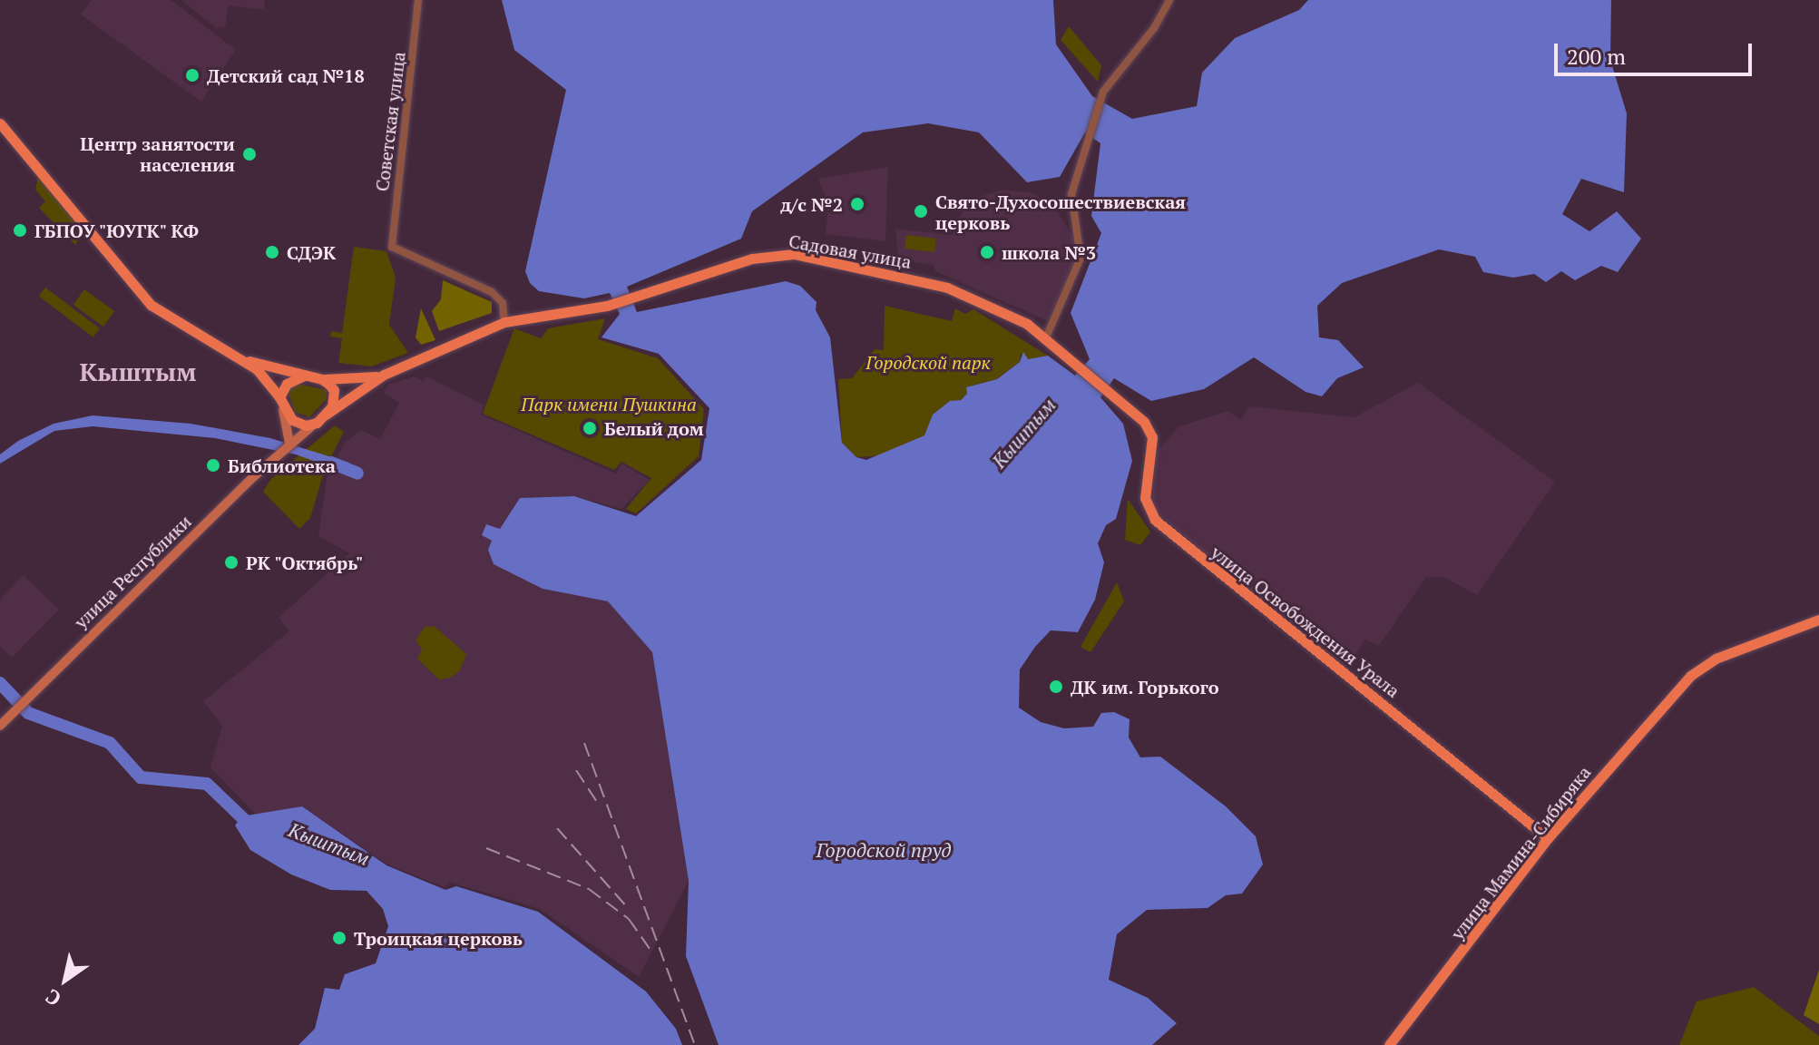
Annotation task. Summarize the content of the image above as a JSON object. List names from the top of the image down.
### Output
{
  "streets": {
    "main road": [
      "Садовая улица",
      "улица Республики",
      "улица Освобождения Урала",
      "улица Мамина-Сибиряка"
    ],
    "street": ["Советская улица"]
  },
  "crossings": [
    ["Советская улица", "Садовая улица"],
    ["Садовая улица", "улица Освобождения Урала"],
    ["улица Освобождения Урала", "улица Мамина-Сибиряка"]
  ],
  "districts": ["Кыштым"],
  "water": ["Кыштым", "Городской пруд"],
  "parks": ["Городской парк", "Парк имени Пушкина"],
  "places": [
    "Детский сад №18",
    "Центр занятости населения",
    "д/с №2",
    "Свято-Духосошествиевская церковь",
    "ГБПОУ \"ЮУГК\" КФ",
    "СДЭК",
    "школа №3",
    "Белый дом",
    "Библиотека",
    "РК \"Октябрь\"",
    "ДК им. Горького",
    "Троицкая церковь"
  ],
  "scale_bar": "200 m",
  "north": "bottom left"
}
